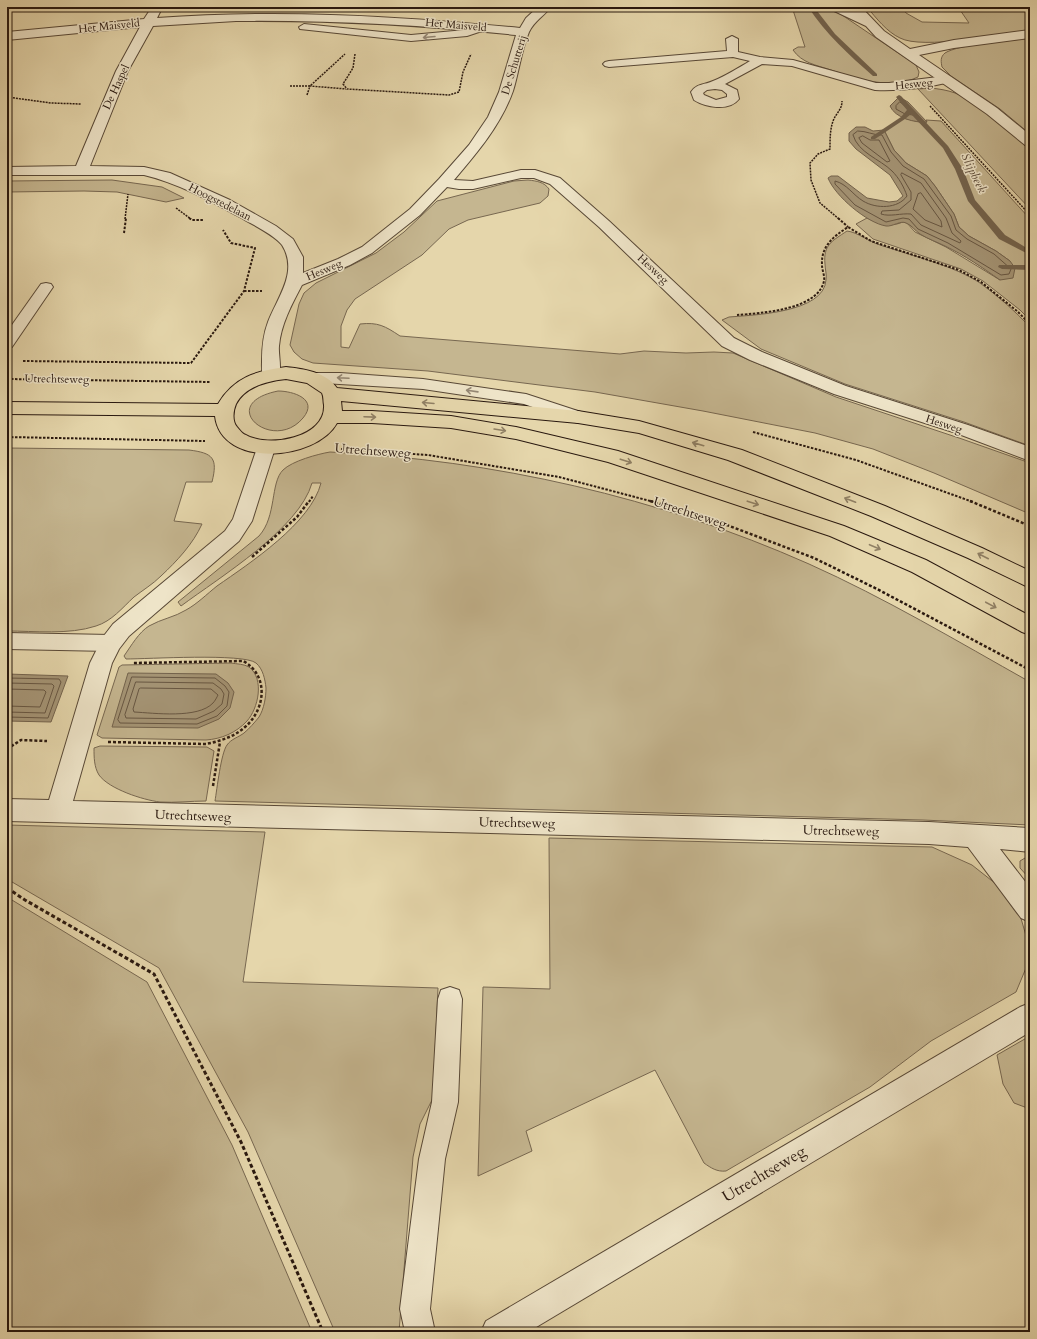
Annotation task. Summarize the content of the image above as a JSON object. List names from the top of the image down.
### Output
{
  "streets": {
    "main road": ["Utrechtseweg"],
    "street": [
      "Het Maisveld",
      "De Schutterij",
      "Hesweg",
      "De Haspel",
      "Hoogstedelaan"
    ]
  },
  "crossings": [
    ["Het Maisveld", "De Schutterij"],
    ["Het Maisveld", "De Haspel"],
    ["De Schutterij", "Hesweg"],
    ["Hesweg", "Hoogstedelaan"],
    ["De Haspel", "Hoogstedelaan"],
    ["Hoogstedelaan", "Utrechtseweg"]
  ],
  "water": ["Slijpbeek"]
}
